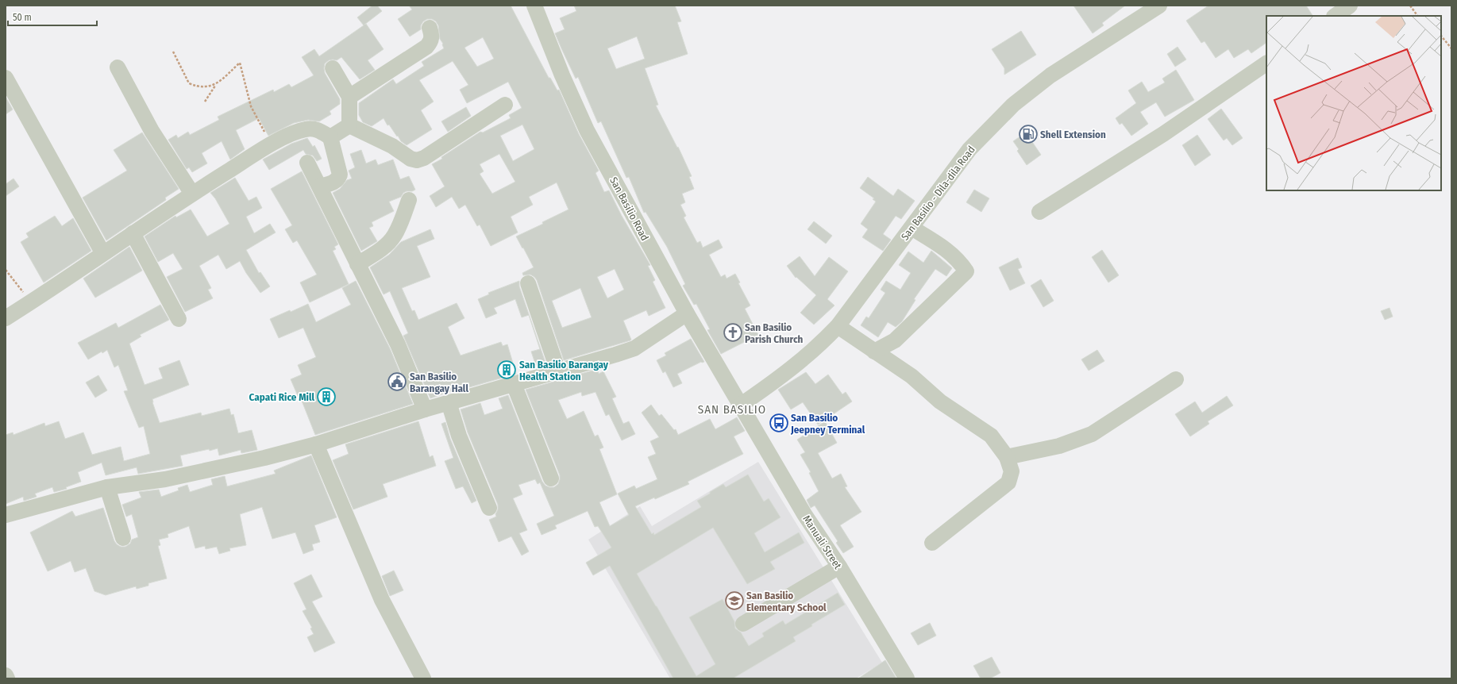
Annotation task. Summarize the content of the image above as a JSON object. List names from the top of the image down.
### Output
{
  "streets": {
    "street": ["San Basilio - Dila-dila Road", "San Basilio Road", "Manuali Street"]
  },
  "crossings": [
    ["San Basilio - Dila-dila Road", "San Basilio Road"],
    ["San Basilio - Dila-dila Road", "Manuali Street"],
    ["San Basilio Road", "Manuali Street"]
  ],
  "districts": ["SAN BASILIO"],
  "places": {
    "fuel station": ["Shell Extension"],
    "church": ["San Basilio Parish Church"],
    "building": ["San Basilio Barangay Health Station", "Capati Rice Mill"],
    "public building": ["San Basilio Barangay Hall"],
    "bus stop": ["San Basilio Jeepney Terminal"],
    "school or university": ["San Basilio Elementary School"]
  },
  "scale_bar": "50 m"
}
